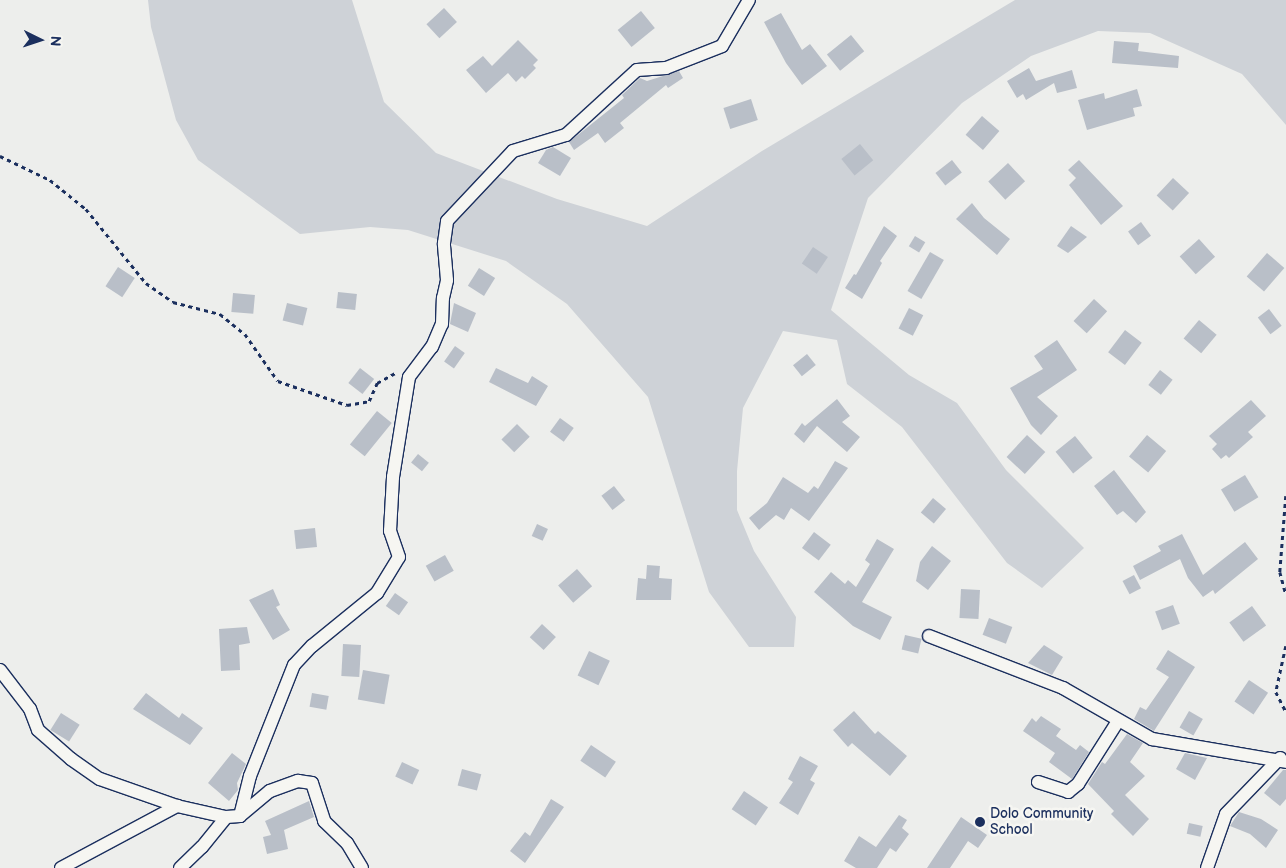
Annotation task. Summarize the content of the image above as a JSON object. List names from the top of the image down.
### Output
{
  "places": ["Dolo Community School"],
  "north": "right"
}
